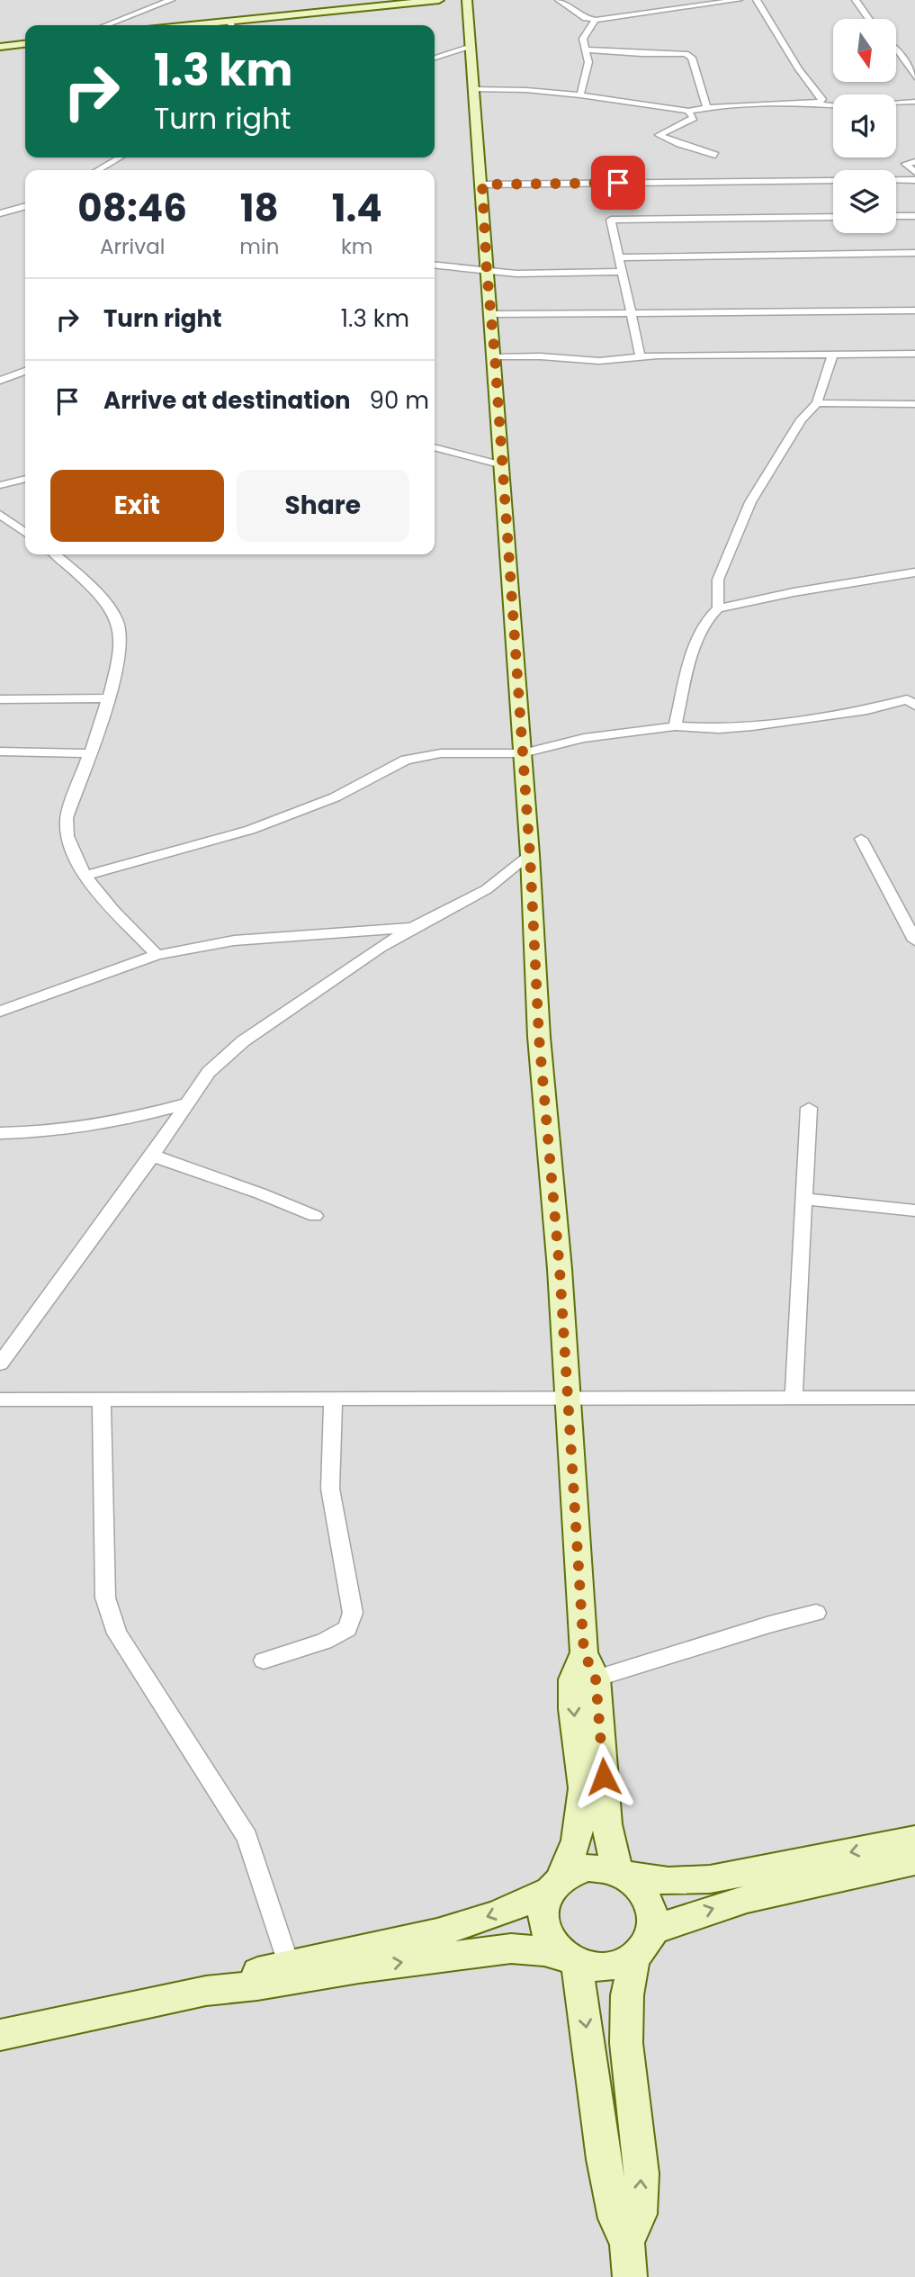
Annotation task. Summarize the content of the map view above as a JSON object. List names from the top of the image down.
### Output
{
  "north": "bottom",
  "page": {
    "turn": ["1.3 km", "Turn right"],
    "eta": [
      "08:46",
      "Arrival",
      "18",
      "min",
      "1.4",
      "km"
    ],
    "list": [
      {
        "name": "Turn right",
        "value": "1.3 km"
      },
      {
        "name": "Arrive at destination",
        "value": "90 m"
      }
    ],
    "buttons": ["Exit", "Share"]
  }
}
